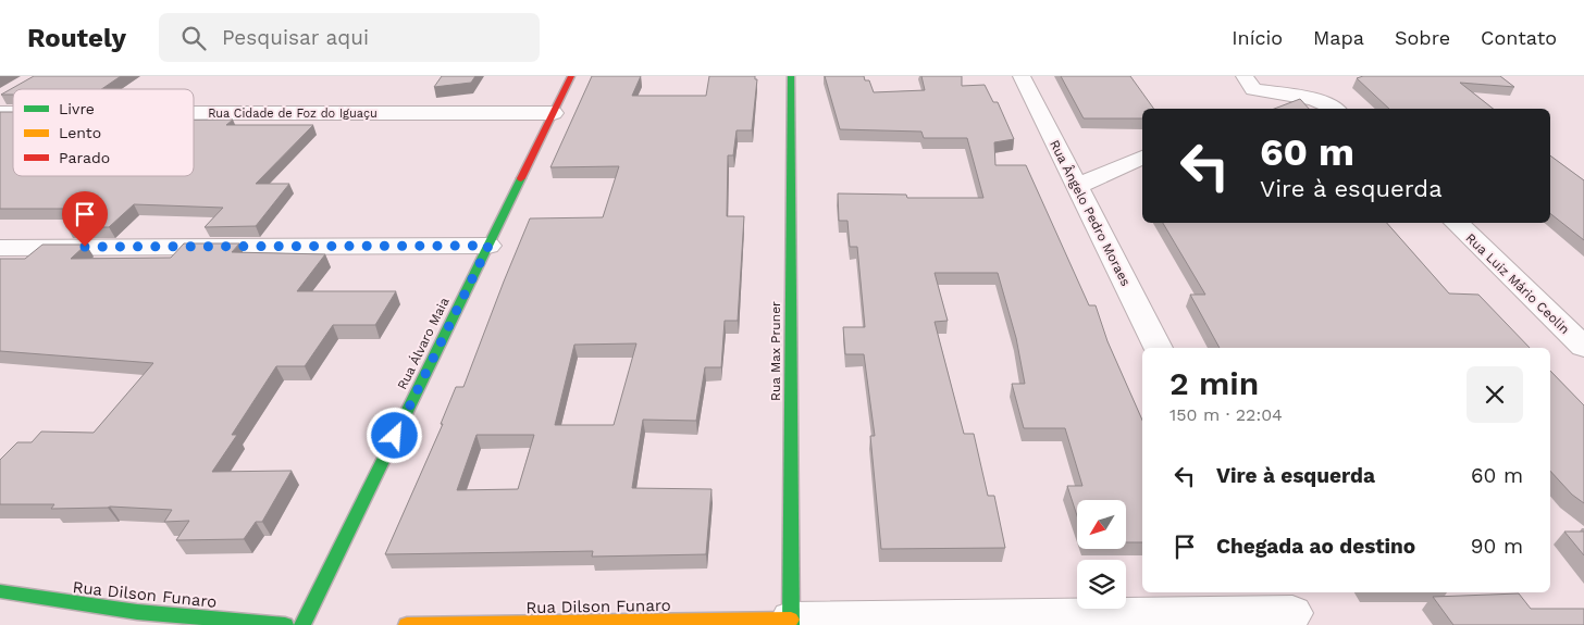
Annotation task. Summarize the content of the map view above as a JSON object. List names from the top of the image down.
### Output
{
  "streets": {
    "street": [
      "Rua Cidade de Foz do Iguaçu",
      "Rua Ângelo Pedro Moraes",
      "Rua Luiz Mário Ceolin",
      "Rua Álvaro Maia",
      "Rua Max Pruner",
      "Rua Dilson Funaro"
    ]
  },
  "crossings": [
    ["Rua Cidade de Foz do Iguaçu", "Rua Álvaro Maia"],
    ["Rua Max Pruner", "Rua Dilson Funaro"]
  ],
  "legend": ["Livre", "Lento", "Parado"],
  "north": "bottom left",
  "page": {
    "header": "Routely",
    "search": "Pesquisar aqui",
    "nav": [
      "Início",
      "Mapa",
      "Sobre",
      "Contato"
    ],
    "turn": ["60 m", "Vire à esquerda"],
    "heading": ["2 min", "150 m · 22:04"],
    "list": [
      {
        "name": "Vire à esquerda",
        "value": "60 m"
      },
      {
        "name": "Chegada ao destino",
        "value": "90 m"
      }
    ]
  }
}
